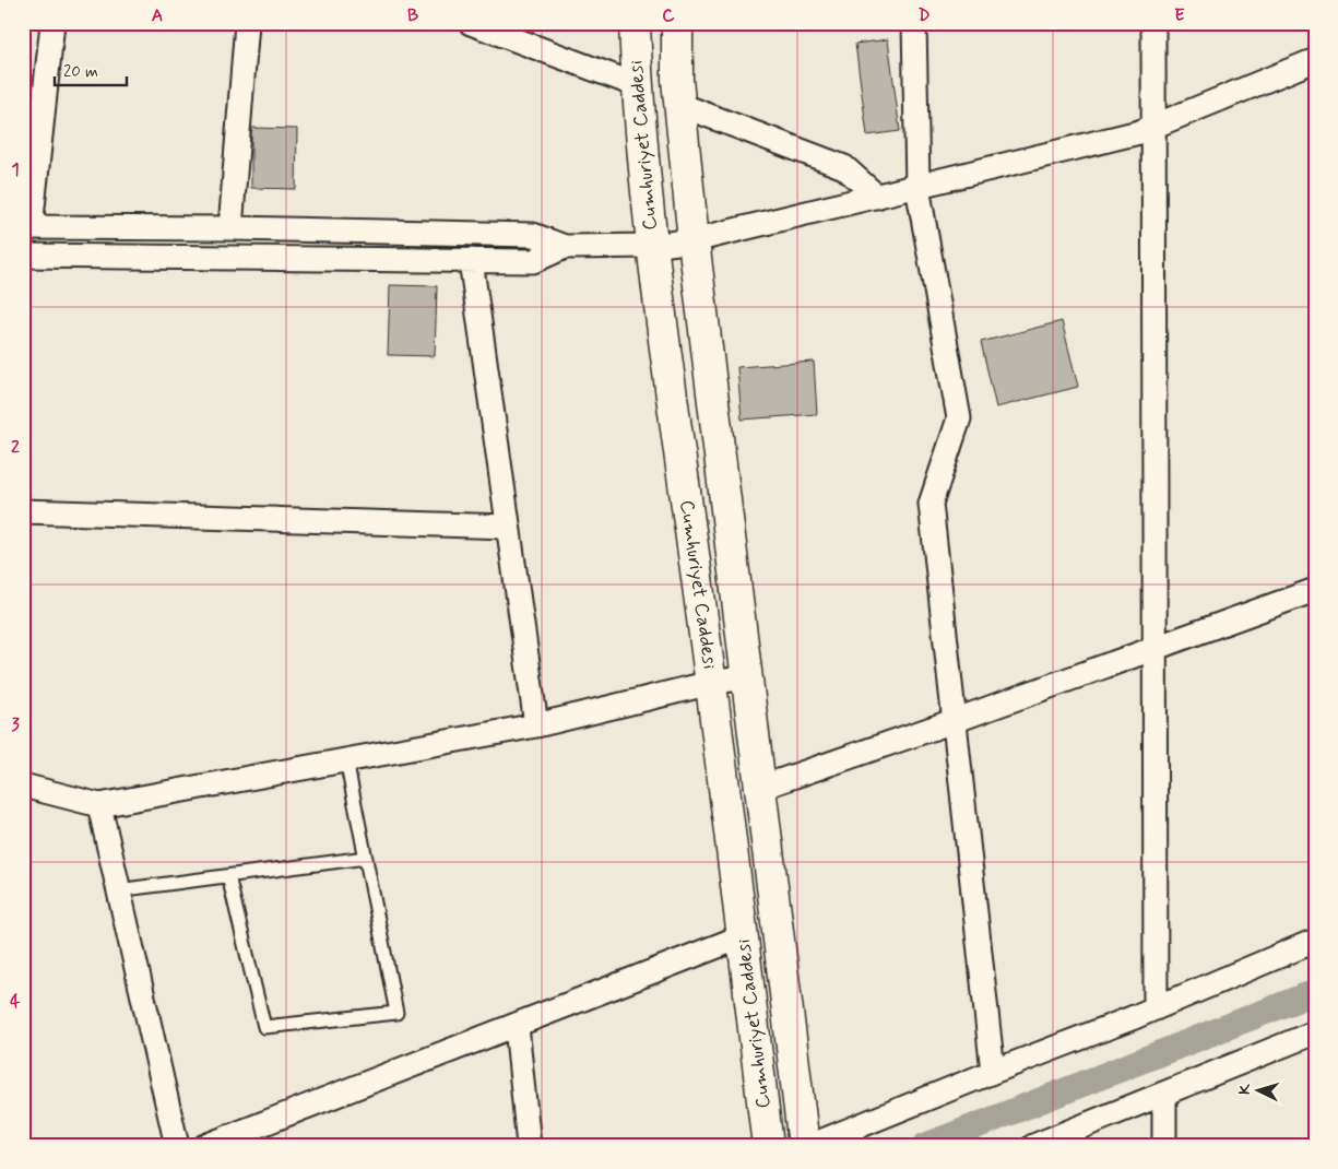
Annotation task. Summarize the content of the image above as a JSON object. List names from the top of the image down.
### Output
{
  "streets": {
    "street": ["Cumhuriyet Caddesi"]
  },
  "scale_bar": "20 m",
  "north": "left",
  "grid": {
    "columns": [
      "A",
      "B",
      "C",
      "D",
      "E"
    ],
    "rows": [
      "1",
      "2",
      "3",
      "4"
    ]
  }
}
